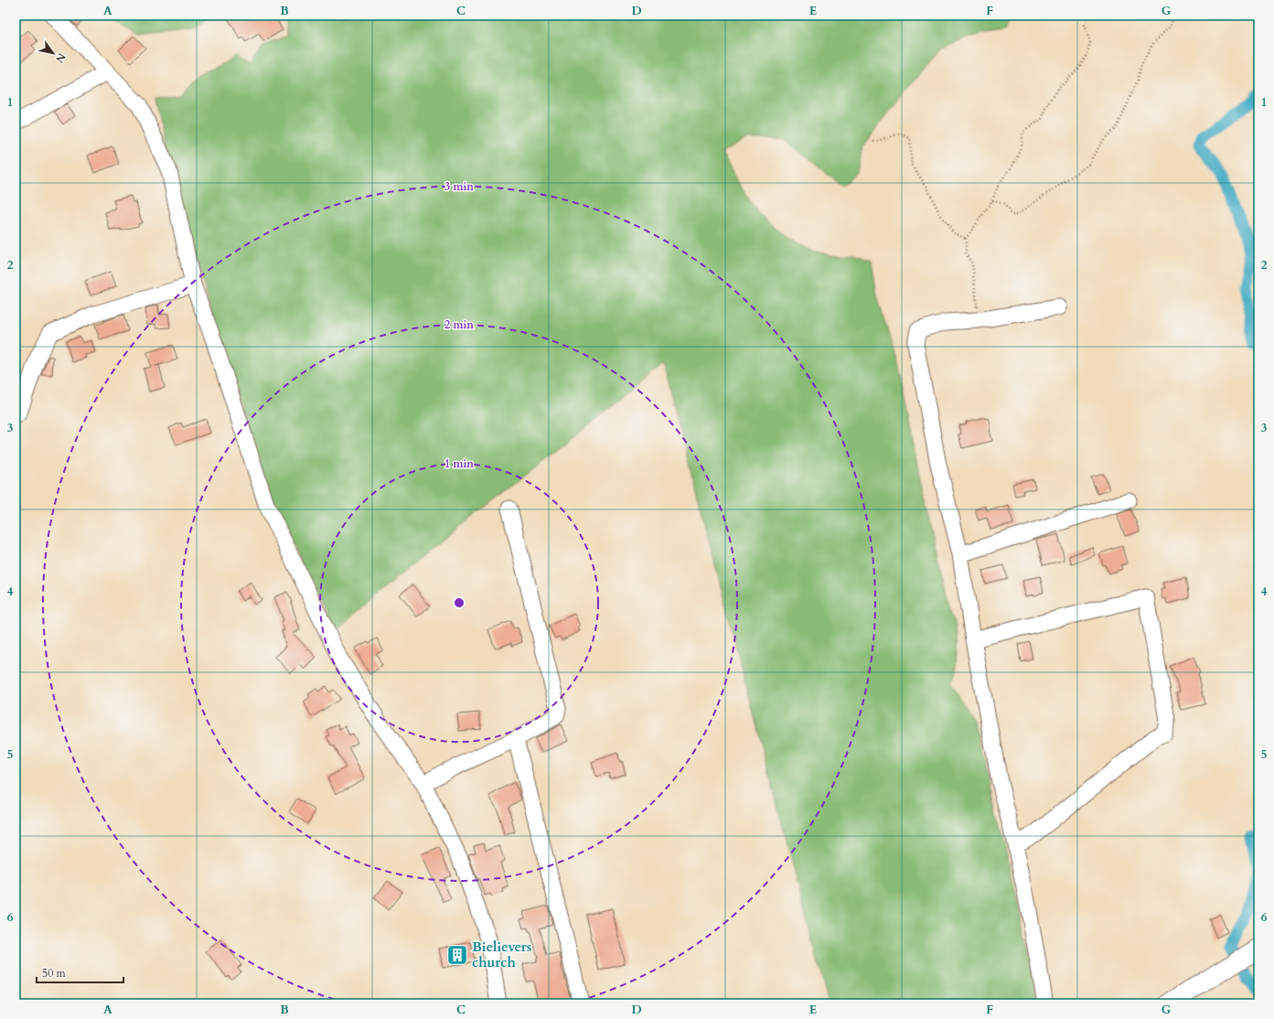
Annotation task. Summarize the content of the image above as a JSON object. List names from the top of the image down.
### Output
{
  "places": {
    "building": ["Bielievers church"]
  },
  "scale_bar": "50 m",
  "north": "bottom right",
  "grid": {
    "columns": [
      "A",
      "B",
      "C",
      "D",
      "E",
      "F",
      "G"
    ],
    "rows": [
      "1",
      "2",
      "3",
      "4",
      "5",
      "6"
    ]
  },
  "rings": ["3 min", "2 min", "1 min"]
}
